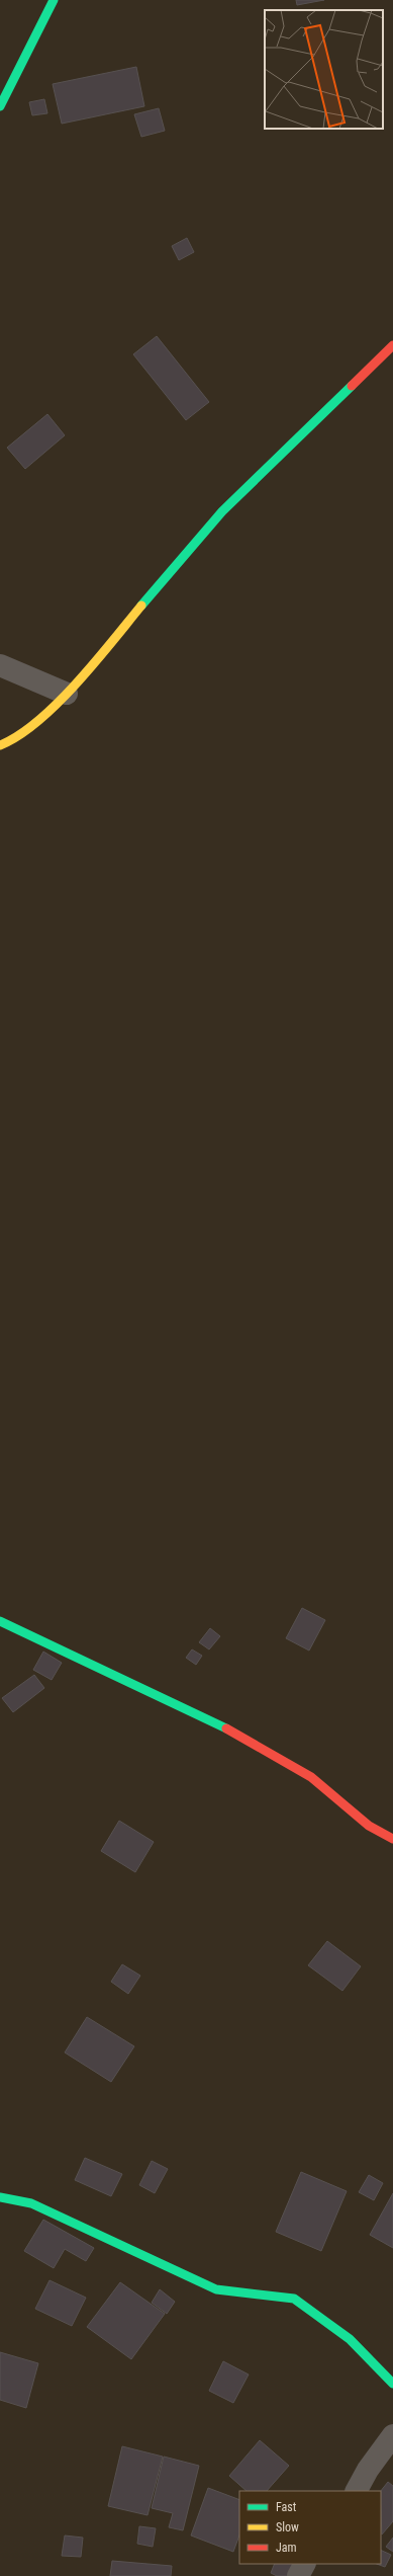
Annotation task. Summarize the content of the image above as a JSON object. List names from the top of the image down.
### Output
{
  "legend": ["Fast", "Slow", "Jam"]
}
